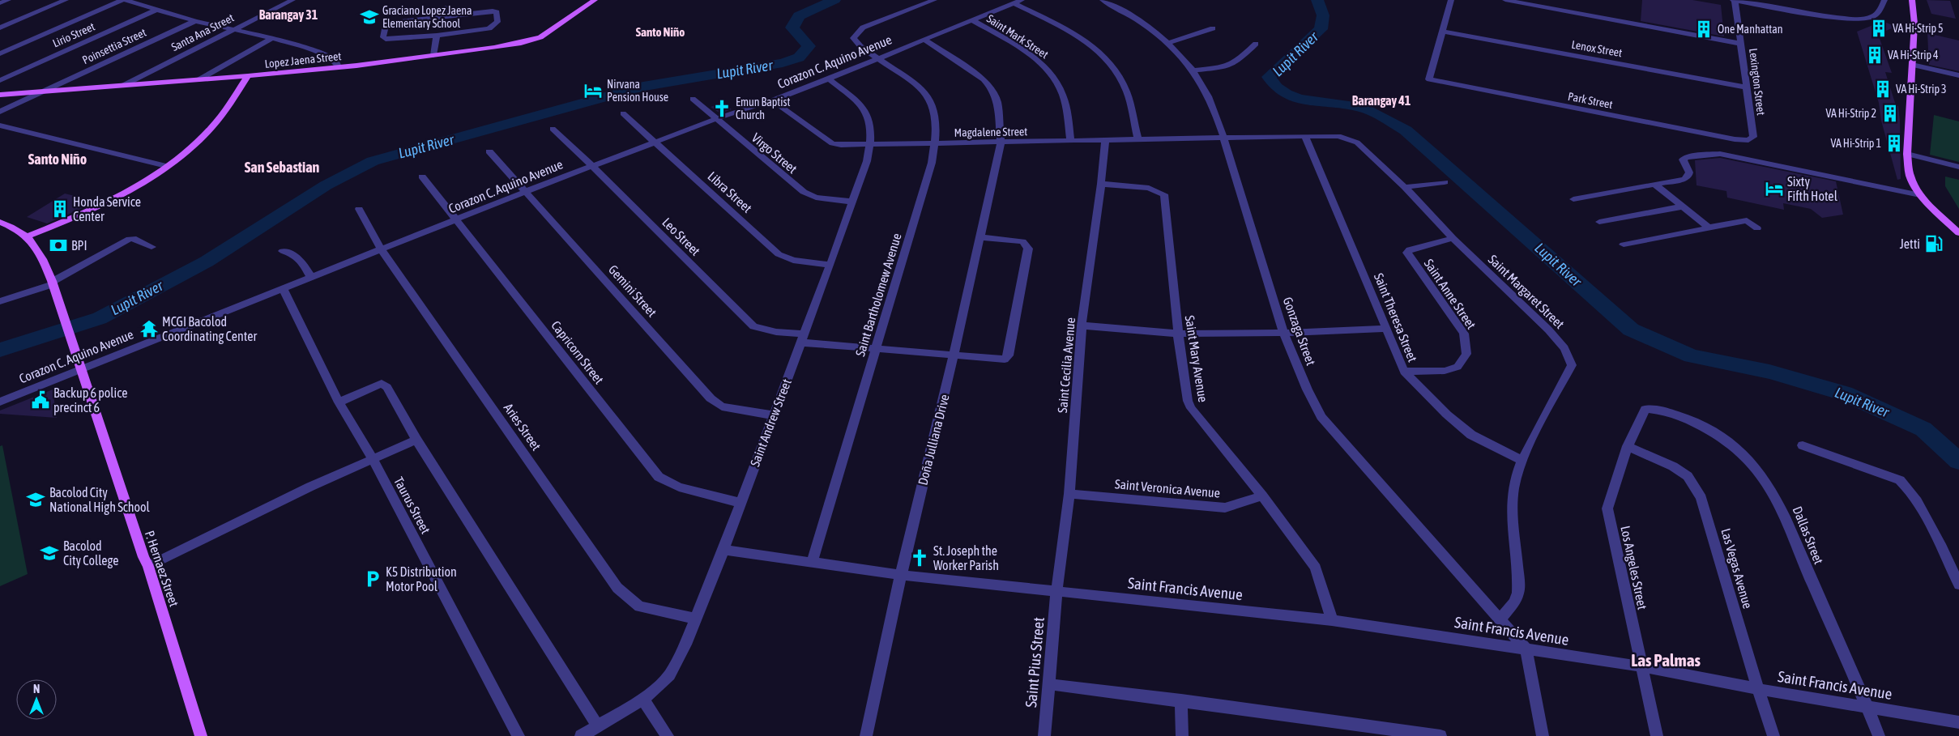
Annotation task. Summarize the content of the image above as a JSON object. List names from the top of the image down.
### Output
{
  "streets": {
    "main road": ["Lopez Jaena Street", "P. Hernaez Street"],
    "street": [
      "Santa Ana Street",
      "Lirio Street",
      "Saint Mark Street",
      "Poinsettia Street",
      "Lenox Street",
      "Corazon C. Aquino Avenue",
      "Lexington Street",
      "Park Street",
      "Magdalene Street",
      "Virgo Street",
      "Libra Street",
      "Leo Street",
      "Gemini Street",
      "Saint Margaret Street",
      "Saint Anne Street",
      "Saint Bartholomew Avenue",
      "Saint Theresa Street",
      "Gonzaga Street",
      "Capricorn Street",
      "Saint Mary Avenue",
      "Saint Cecilia Avenue",
      "Saint Andrew Street",
      "Aries Street",
      "Doña Julliana Drive",
      "Saint Veronica Avenue",
      "Taurus Street",
      "Dallas Street",
      "Los Angeles Street",
      "Las Vegas Avenue",
      "Saint Francis Avenue",
      "Saint Pius Street"
    ]
  },
  "crossings": [
    ["Santa Ana Street", "Lopez Jaena Street"],
    ["Saint Mark Street", "Corazon C. Aquino Avenue"],
    ["Saint Mark Street", "Magdalene Street"],
    ["Poinsettia Street", "Lopez Jaena Street"],
    ["Lenox Street", "Lexington Street"],
    ["Lenox Street", "Park Street"],
    ["Corazon C. Aquino Avenue", "Magdalene Street"],
    ["Corazon C. Aquino Avenue", "Virgo Street"],
    ["Corazon C. Aquino Avenue", "Libra Street"],
    ["Corazon C. Aquino Avenue", "Leo Street"],
    ["Corazon C. Aquino Avenue", "Gemini Street"],
    ["Corazon C. Aquino Avenue", "Saint Bartholomew Avenue"],
    ["Corazon C. Aquino Avenue", "Capricorn Street"],
    ["Corazon C. Aquino Avenue", "Saint Andrew Street"],
    ["Corazon C. Aquino Avenue", "Aries Street"],
    ["Corazon C. Aquino Avenue", "Doña Julliana Drive"],
    ["Corazon C. Aquino Avenue", "Taurus Street"],
    ["Corazon C. Aquino Avenue", "P. Hernaez Street"],
    ["Lexington Street", "Park Street"],
    ["Magdalene Street", "Saint Margaret Street"],
    ["Magdalene Street", "Saint Bartholomew Avenue"],
    ["Magdalene Street", "Gonzaga Street"],
    ["Magdalene Street", "Saint Cecilia Avenue"],
    ["Magdalene Street", "Saint Andrew Street"],
    ["Magdalene Street", "Doña Julliana Drive"],
    ["Virgo Street", "Saint Andrew Street"],
    ["Libra Street", "Saint Andrew Street"],
    ["Leo Street", "Saint Bartholomew Avenue"],
    ["Leo Street", "Saint Andrew Street"],
    ["Leo Street", "Doña Julliana Drive"],
    ["Gemini Street", "Saint Andrew Street"],
    ["Saint Margaret Street", "Saint Anne Street"],
    ["Saint Margaret Street", "Saint Theresa Street"],
    ["Saint Margaret Street", "Gonzaga Street"],
    ["Saint Anne Street", "Saint Theresa Street"],
    ["Saint Bartholomew Avenue", "Saint Francis Avenue"],
    ["Gonzaga Street", "Saint Francis Avenue"],
    ["Capricorn Street", "Saint Andrew Street"],
    ["Saint Mary Avenue", "Saint Cecilia Avenue"],
    ["Saint Mary Avenue", "Saint Veronica Avenue"],
    ["Saint Mary Avenue", "Saint Francis Avenue"],
    ["Saint Cecilia Avenue", "Saint Veronica Avenue"],
    ["Saint Cecilia Avenue", "Saint Francis Avenue"],
    ["Saint Cecilia Avenue", "Saint Pius Street"],
    ["Saint Andrew Street", "Aries Street"],
    ["Saint Andrew Street", "Saint Francis Avenue"],
    ["Doña Julliana Drive", "Saint Francis Avenue"],
    ["Dallas Street", "Los Angeles Street"],
    ["Dallas Street", "Saint Francis Avenue"],
    ["Los Angeles Street", "Las Vegas Avenue"],
    ["Los Angeles Street", "Saint Francis Avenue"],
    ["Las Vegas Avenue", "Saint Francis Avenue"],
    ["Saint Francis Avenue", "Saint Pius Street"]
  ],
  "districts": [
    "Barangay 31",
    "Santo Niño",
    "Barangay 41",
    "Santo Niño",
    "San Sebastian",
    "Las Palmas"
  ],
  "water": ["Lupit River"],
  "places": {
    "school or university": ["Graciano Lopez Jaena Elementary School", "Bacolod City National High School", "Bacolod City College"],
    "building": [
      "VA Hi-Strip 5",
      "One Manhattan",
      "VA Hi-Strip 4",
      "VA Hi-Strip 3",
      "VA Hi-Strip 2",
      "VA Hi-Strip 1",
      "Honda Service Center"
    ],
    "hotel": ["Nirvana Pension House", "Sixty Fifth Hotel"],
    "church": ["Emun Baptist Church", "St. Joseph the Worker Parish"],
    "fuel station": ["Jetti"],
    "bank": ["BPI"],
    "temple": ["MCGI Bacolod Coordinating Center"],
    "public building": ["Backup 6 police precinct 6"],
    "parking": ["K5 Distribution Motor Pool"]
  },
  "north": "top"
}
